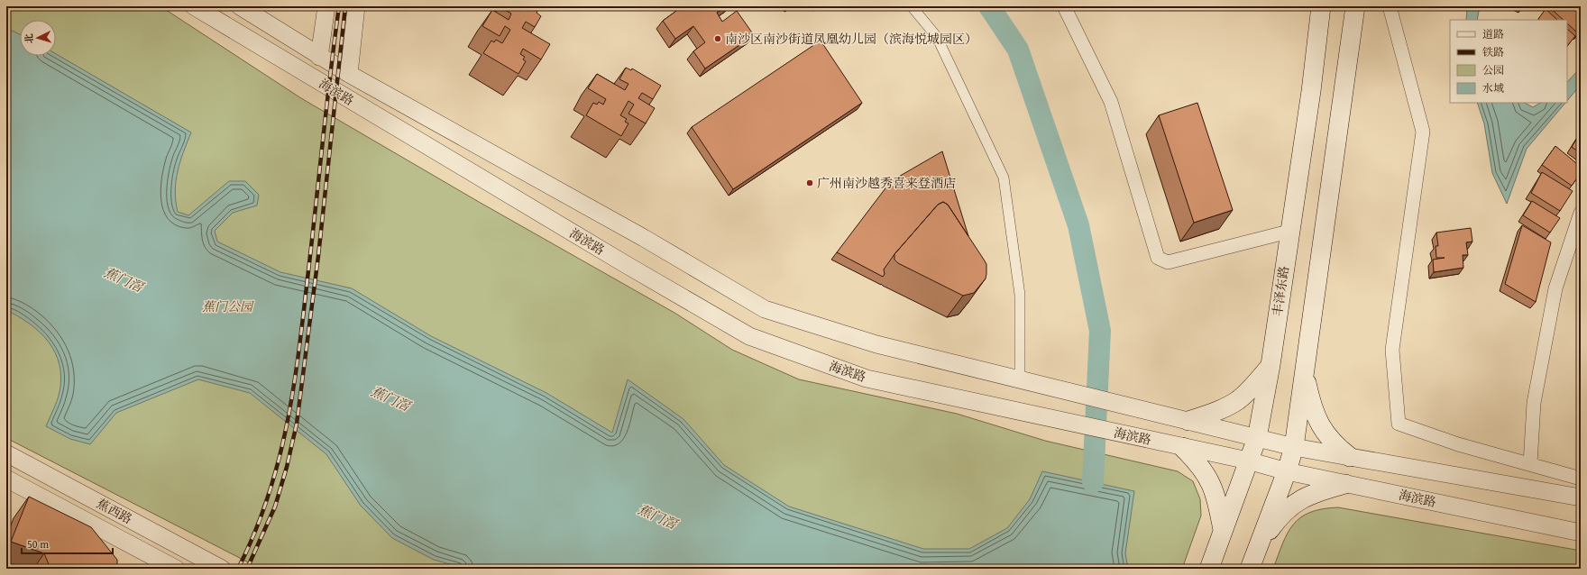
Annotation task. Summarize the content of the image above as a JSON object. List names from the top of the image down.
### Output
{
  "streets": {
    "main road": ["丰泽东路"],
    "street": ["海滨路", "蕉西路"]
  },
  "crossings": [
    ["海滨路", "丰泽东路"]
  ],
  "water": ["蕉门滘"],
  "parks": ["蕉门公园"],
  "places": ["南沙区南沙街道凤凰幼儿园（滨海悦城园区）", "广州南沙越秀喜来登酒店"],
  "legend": [
    "道路",
    "铁路",
    "公园",
    "水域"
  ],
  "scale_bar": "50 m",
  "north": "left"
}
